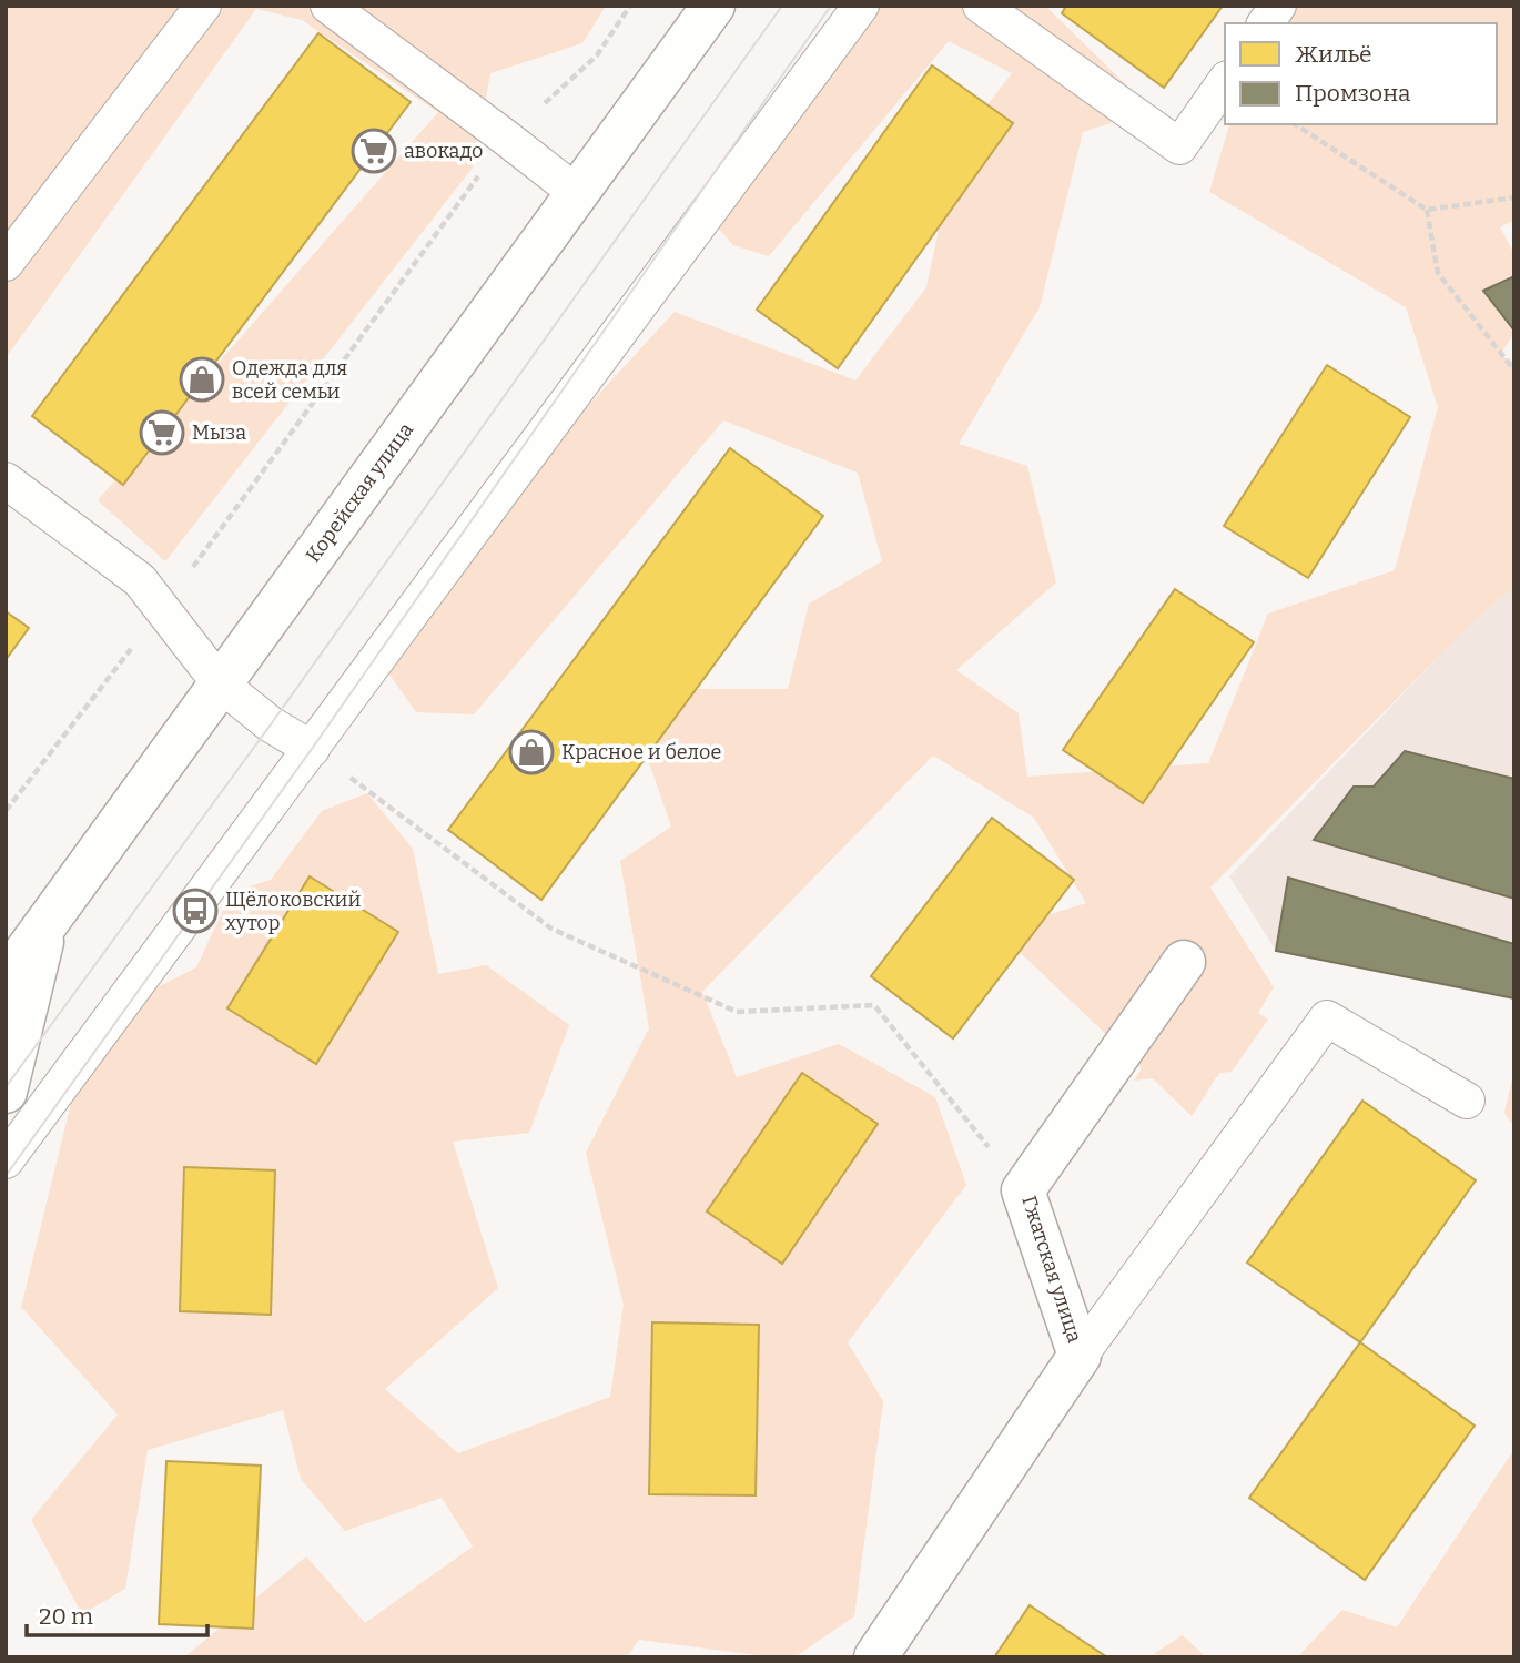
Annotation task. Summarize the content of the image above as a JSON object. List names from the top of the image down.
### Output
{
  "streets": {
    "street": ["Корейская улица", "Гжатская улица"]
  },
  "places": {
    "supermarket": ["авокадо", "Мыза"],
    "shop": ["Одежда для всей семьи", "Красное и белое"],
    "bus stop": ["Щёлоковский хутор"]
  },
  "legend": ["Жильё", "Промзона"],
  "scale_bar": "20 m"
}
